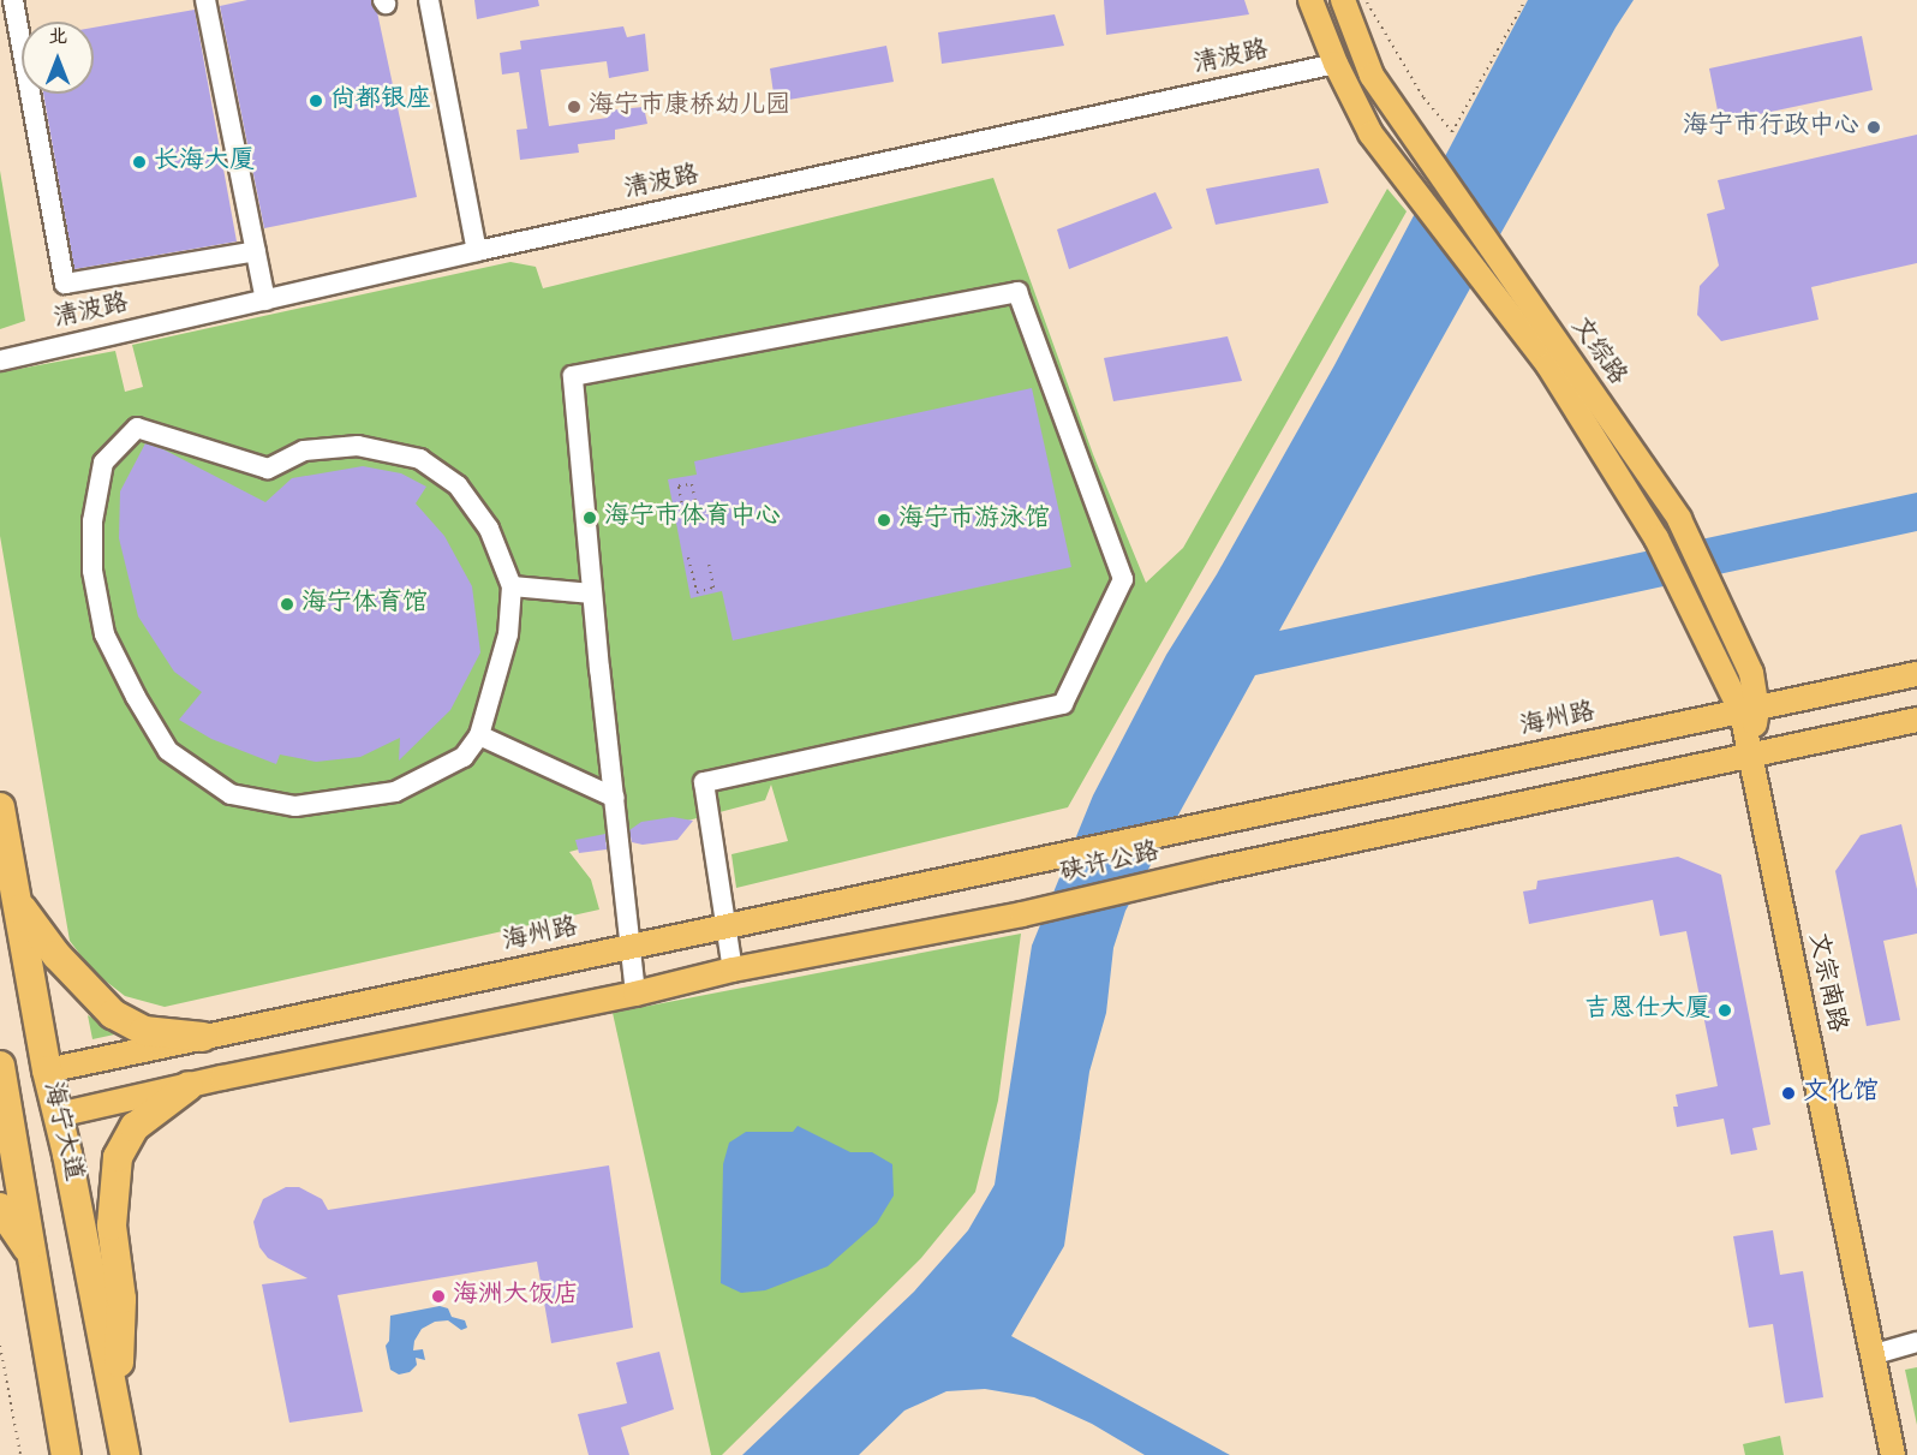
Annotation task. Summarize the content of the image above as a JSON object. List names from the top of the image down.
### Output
{
  "streets": {
    "highway": ["海宁大道"],
    "main road": [
      "文综路",
      "海州路",
      "硖许公路",
      "文宗南路"
    ],
    "street": ["清波路"]
  },
  "crossings": [
    ["文综路", "海州路"],
    ["文综路", "硖许公路"],
    ["文综路", "文宗南路"],
    ["海州路", "硖许公路"],
    ["海州路", "海宁大道"],
    ["硖许公路", "文宗南路"]
  ],
  "places": [
    "尚都银座",
    "海宁市康桥幼儿园",
    "海宁市行政中心",
    "长海大厦",
    "海宁市体育中心",
    "海宁市游泳馆",
    "海宁体育馆",
    "吉恩仕大厦",
    "文化馆",
    "海洲大饭店"
  ],
  "north": "top"
}
